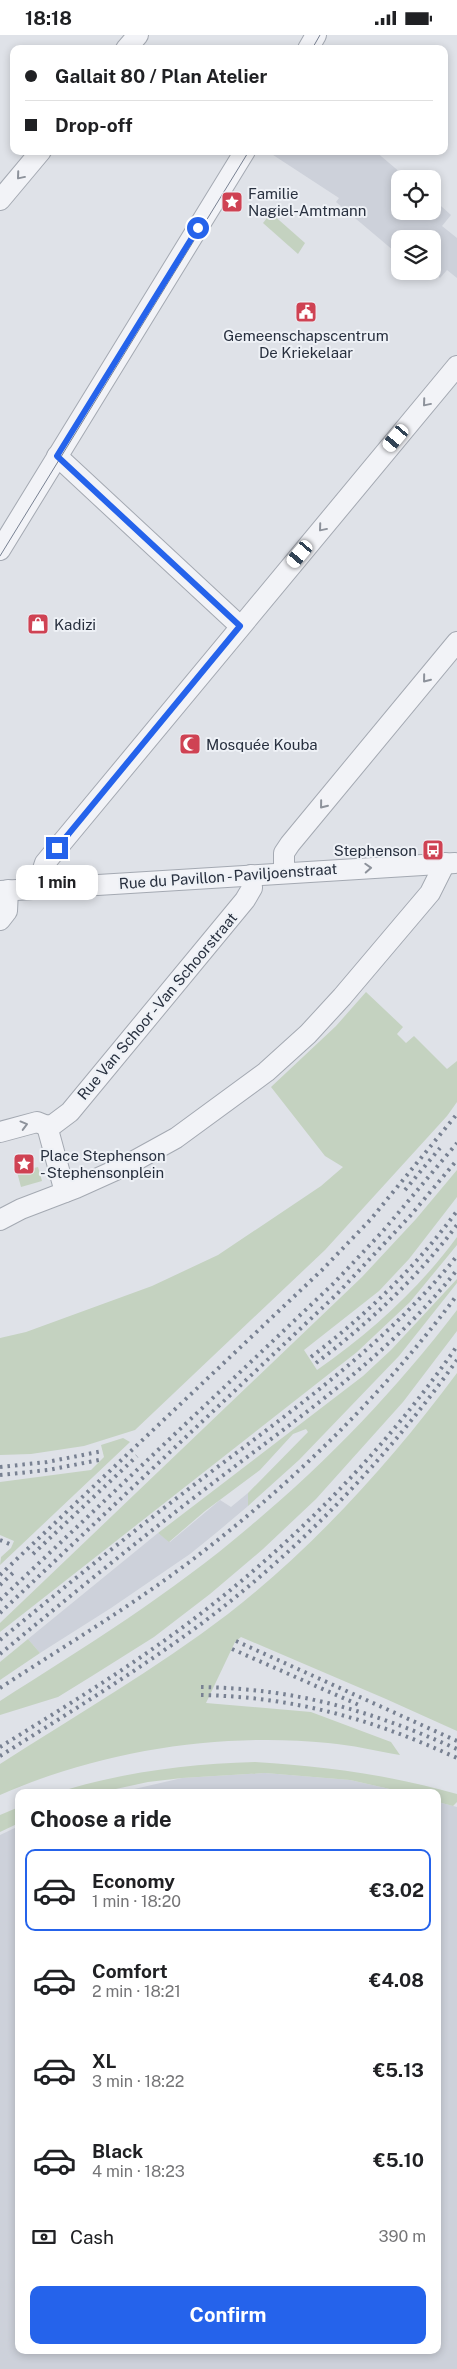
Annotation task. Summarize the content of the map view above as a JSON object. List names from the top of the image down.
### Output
{
  "streets": {
    "street": ["Rue du Pavillon - Paviljoenstraat", "Rue Van Schoor - Van Schoorstraat"]
  },
  "crossings": [
    ["Rue du Pavillon - Paviljoenstraat", "Rue Van Schoor - Van Schoorstraat"]
  ],
  "one_way": ["Rue du Pavillon - Paviljoenstraat"],
  "places": {
    "place": ["Familie Nagiel-Amtmann", "Place Stephenson - Stephensonplein"],
    "public building": ["Gemeenschapscentrum De Kriekelaar"],
    "shop": ["Kadizi"],
    "mosque": ["Mosquée Kouba"],
    "bus stop": ["Stephenson"]
  },
  "page": {
    "status": "18:18",
    "banner": ["Gallait 80 / Plan Atelier", "Drop-off"],
    "bubble": "1 min",
    "heading": "Choose a ride",
    "list": [
      {
        "name": "Economy",
        "note": "1 min · 18:20",
        "value": "€3.02"
      },
      {
        "name": "Comfort",
        "note": "2 min · 18:21",
        "value": "€4.08"
      },
      {
        "name": "XL",
        "note": "3 min · 18:22",
        "value": "€5.13"
      },
      {
        "name": "Black",
        "note": "4 min · 18:23",
        "value": "€5.10"
      }
    ],
    "pay": ["Cash", "390 m"],
    "buttons": "Confirm"
  }
}
